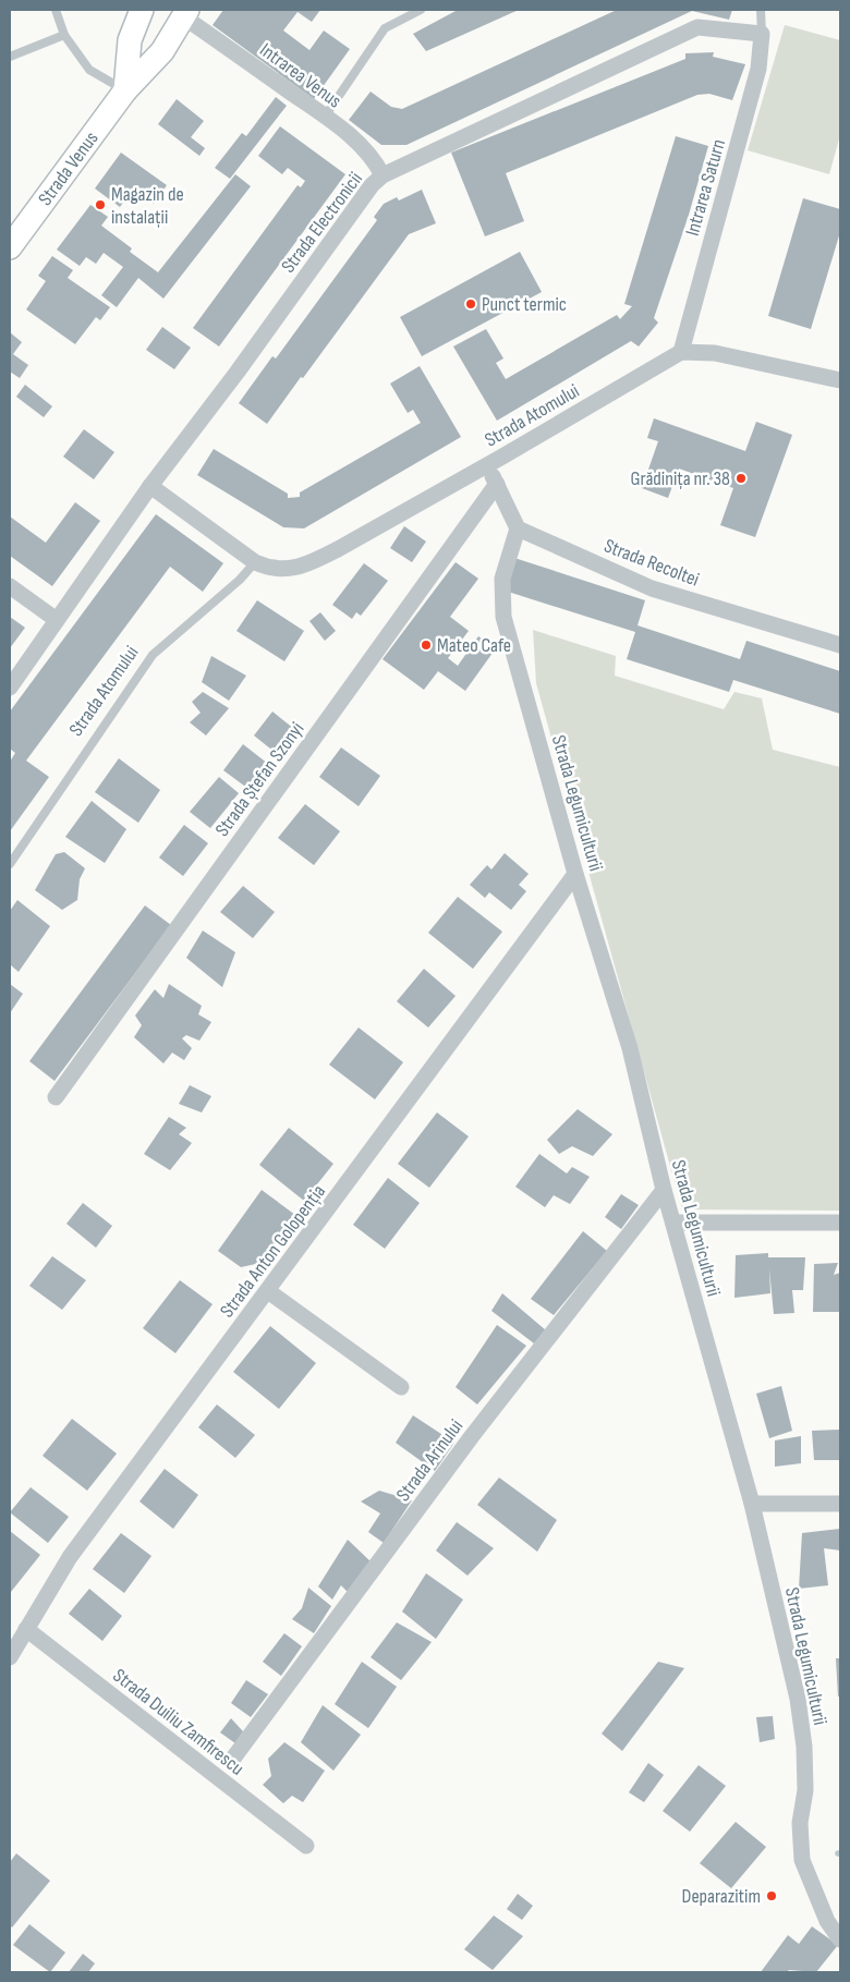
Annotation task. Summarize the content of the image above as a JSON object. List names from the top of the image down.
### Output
{
  "streets": {
    "main road": ["Strada Venus"],
    "street": [
      "Intrarea Venus",
      "Intrarea Saturn",
      "Strada Electronicii",
      "Strada Atomului",
      "Strada Recoltei",
      "Strada Ștefan Szonyi",
      "Strada Legumiculturii",
      "Strada Anton Golopenția",
      "Strada Arinului",
      "Strada Duiliu Zamfirescu"
    ]
  },
  "crossings": [
    ["Intrarea Venus", "Strada Venus"],
    ["Intrarea Venus", "Strada Electronicii"],
    ["Intrarea Saturn", "Strada Electronicii"],
    ["Intrarea Saturn", "Strada Atomului"],
    ["Strada Electronicii", "Strada Atomului"],
    ["Strada Recoltei", "Strada Legumiculturii"],
    ["Strada Legumiculturii", "Strada Anton Golopenția"],
    ["Strada Legumiculturii", "Strada Arinului"],
    ["Strada Anton Golopenția", "Strada Duiliu Zamfirescu"]
  ],
  "places": [
    "Magazin de instalații",
    "Punct termic",
    "Grădinița nr. 38",
    "Mateo Cafe",
    "Deparazitim"
  ]
}
